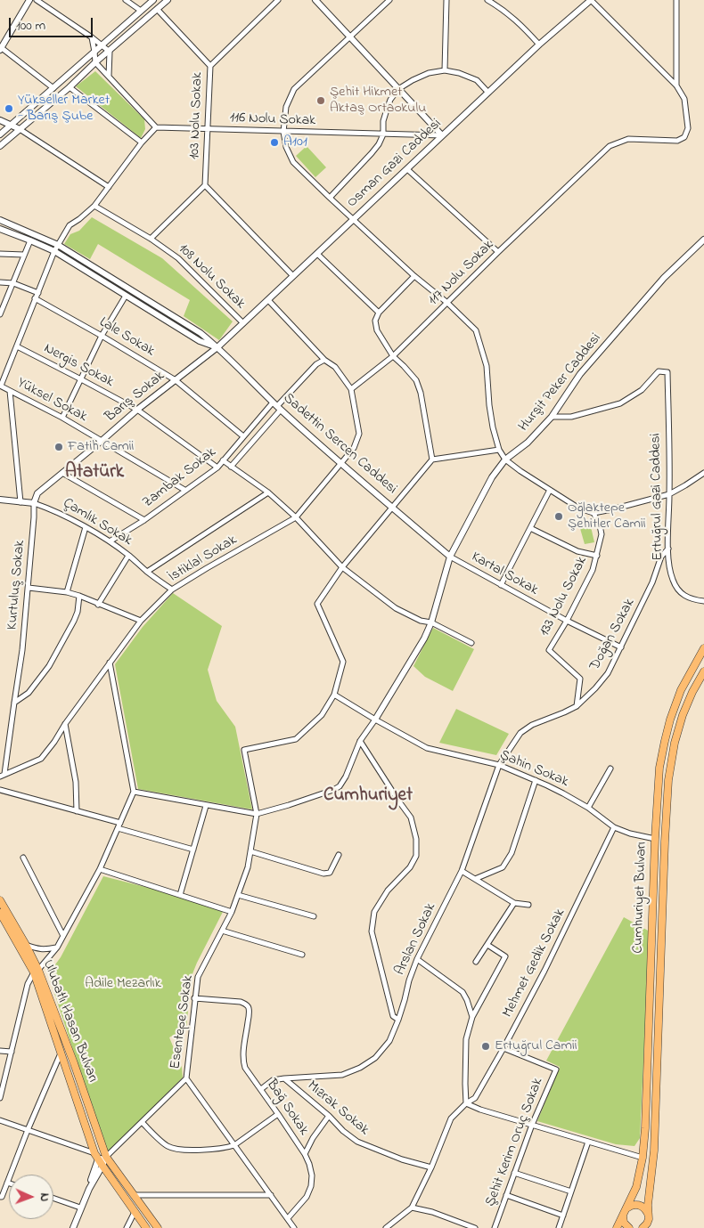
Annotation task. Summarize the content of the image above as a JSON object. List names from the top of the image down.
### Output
{
  "streets": {
    "main road": ["Cumhuriyet Bulvarı", "Ulubatlı Hasan Bulvarı"],
    "street": [
      "103 Nolu Sokak",
      "116 Nolu Sokak",
      "Osman Gazi Caddesi",
      "117 Nolu Sokak",
      "108 Nolu Sokak",
      "Lale Sokak",
      "Nergis Sokak",
      "Hurşit Peker Caddesi",
      "Barış Sokak",
      "Yüksel Sokak",
      "Sadettin Sercen Caddesi",
      "Zambak Sokak",
      "Ertuğrul Gazi Caddesi",
      "Çamlık Sokak",
      "İstiklal Sokak",
      "Kartal Sokak",
      "Kurtuluş Sokak",
      "133 Nolu Sokak",
      "Doğan Sokak",
      "Şahin Sokak",
      "Arslan Sokak",
      "Mehmet Gedik Sokak",
      "Esentepe Sokak",
      "Bağ Sokak",
      "Mızrak Sokak",
      "Şehit Kerim Oruç Sokak"
    ]
  },
  "crossings": [
    ["103 Nolu Sokak", "116 Nolu Sokak"],
    ["116 Nolu Sokak", "Osman Gazi Caddesi"],
    ["Osman Gazi Caddesi", "108 Nolu Sokak"],
    ["Osman Gazi Caddesi", "Barış Sokak"],
    ["Osman Gazi Caddesi", "Sadettin Sercen Caddesi"],
    ["Lale Sokak", "Barış Sokak"],
    ["Lale Sokak", "Zambak Sokak"],
    ["Nergis Sokak", "Barış Sokak"],
    ["Nergis Sokak", "Zambak Sokak"],
    ["Hurşit Peker Caddesi", "Sadettin Sercen Caddesi"],
    ["Hurşit Peker Caddesi", "Ertuğrul Gazi Caddesi"],
    ["Hurşit Peker Caddesi", "Kartal Sokak"],
    ["Hurşit Peker Caddesi", "Şahin Sokak"],
    ["Barış Sokak", "Yüksel Sokak"],
    ["Barış Sokak", "Sadettin Sercen Caddesi"],
    ["Barış Sokak", "Çamlık Sokak"],
    ["Barış Sokak", "Kurtuluş Sokak"],
    ["Yüksel Sokak", "Zambak Sokak"],
    ["Sadettin Sercen Caddesi", "Zambak Sokak"],
    ["Sadettin Sercen Caddesi", "Kartal Sokak"],
    ["Zambak Sokak", "Çamlık Sokak"],
    ["Ertuğrul Gazi Caddesi", "Doğan Sokak"],
    ["Çamlık Sokak", "İstiklal Sokak"],
    ["Çamlık Sokak", "Kurtuluş Sokak"],
    ["İstiklal Sokak", "Kurtuluş Sokak"],
    ["Kartal Sokak", "133 Nolu Sokak"],
    ["Kartal Sokak", "Doğan Sokak"],
    ["133 Nolu Sokak", "Doğan Sokak"],
    ["Doğan Sokak", "Şahin Sokak"],
    ["Doğan Sokak", "Arslan Sokak"],
    ["Şahin Sokak", "Cumhuriyet Bulvarı"],
    ["Şahin Sokak", "Arslan Sokak"],
    ["Şahin Sokak", "Mehmet Gedik Sokak"],
    ["Arslan Sokak", "Mızrak Sokak"],
    ["Mehmet Gedik Sokak", "Mızrak Sokak"],
    ["Mehmet Gedik Sokak", "Şehit Kerim Oruç Sokak"],
    ["Ulubatlı Hasan Bulvarı", "Esentepe Sokak"],
    ["Esentepe Sokak", "Bağ Sokak"]
  ],
  "districts": ["Atatürk", "Cumhuriyet"],
  "parks": ["Adile Mezarlık"],
  "places": [
    "Şehit Hikmet Aktaş Ortaokulu",
    "Yükseller Market - Barış Şube",
    "A101",
    "Fatih Camii",
    "Oğlaktepe Şehitler Camii",
    "Ertuğrul Camii"
  ],
  "scale_bar": "100 m",
  "north": "right"
}
